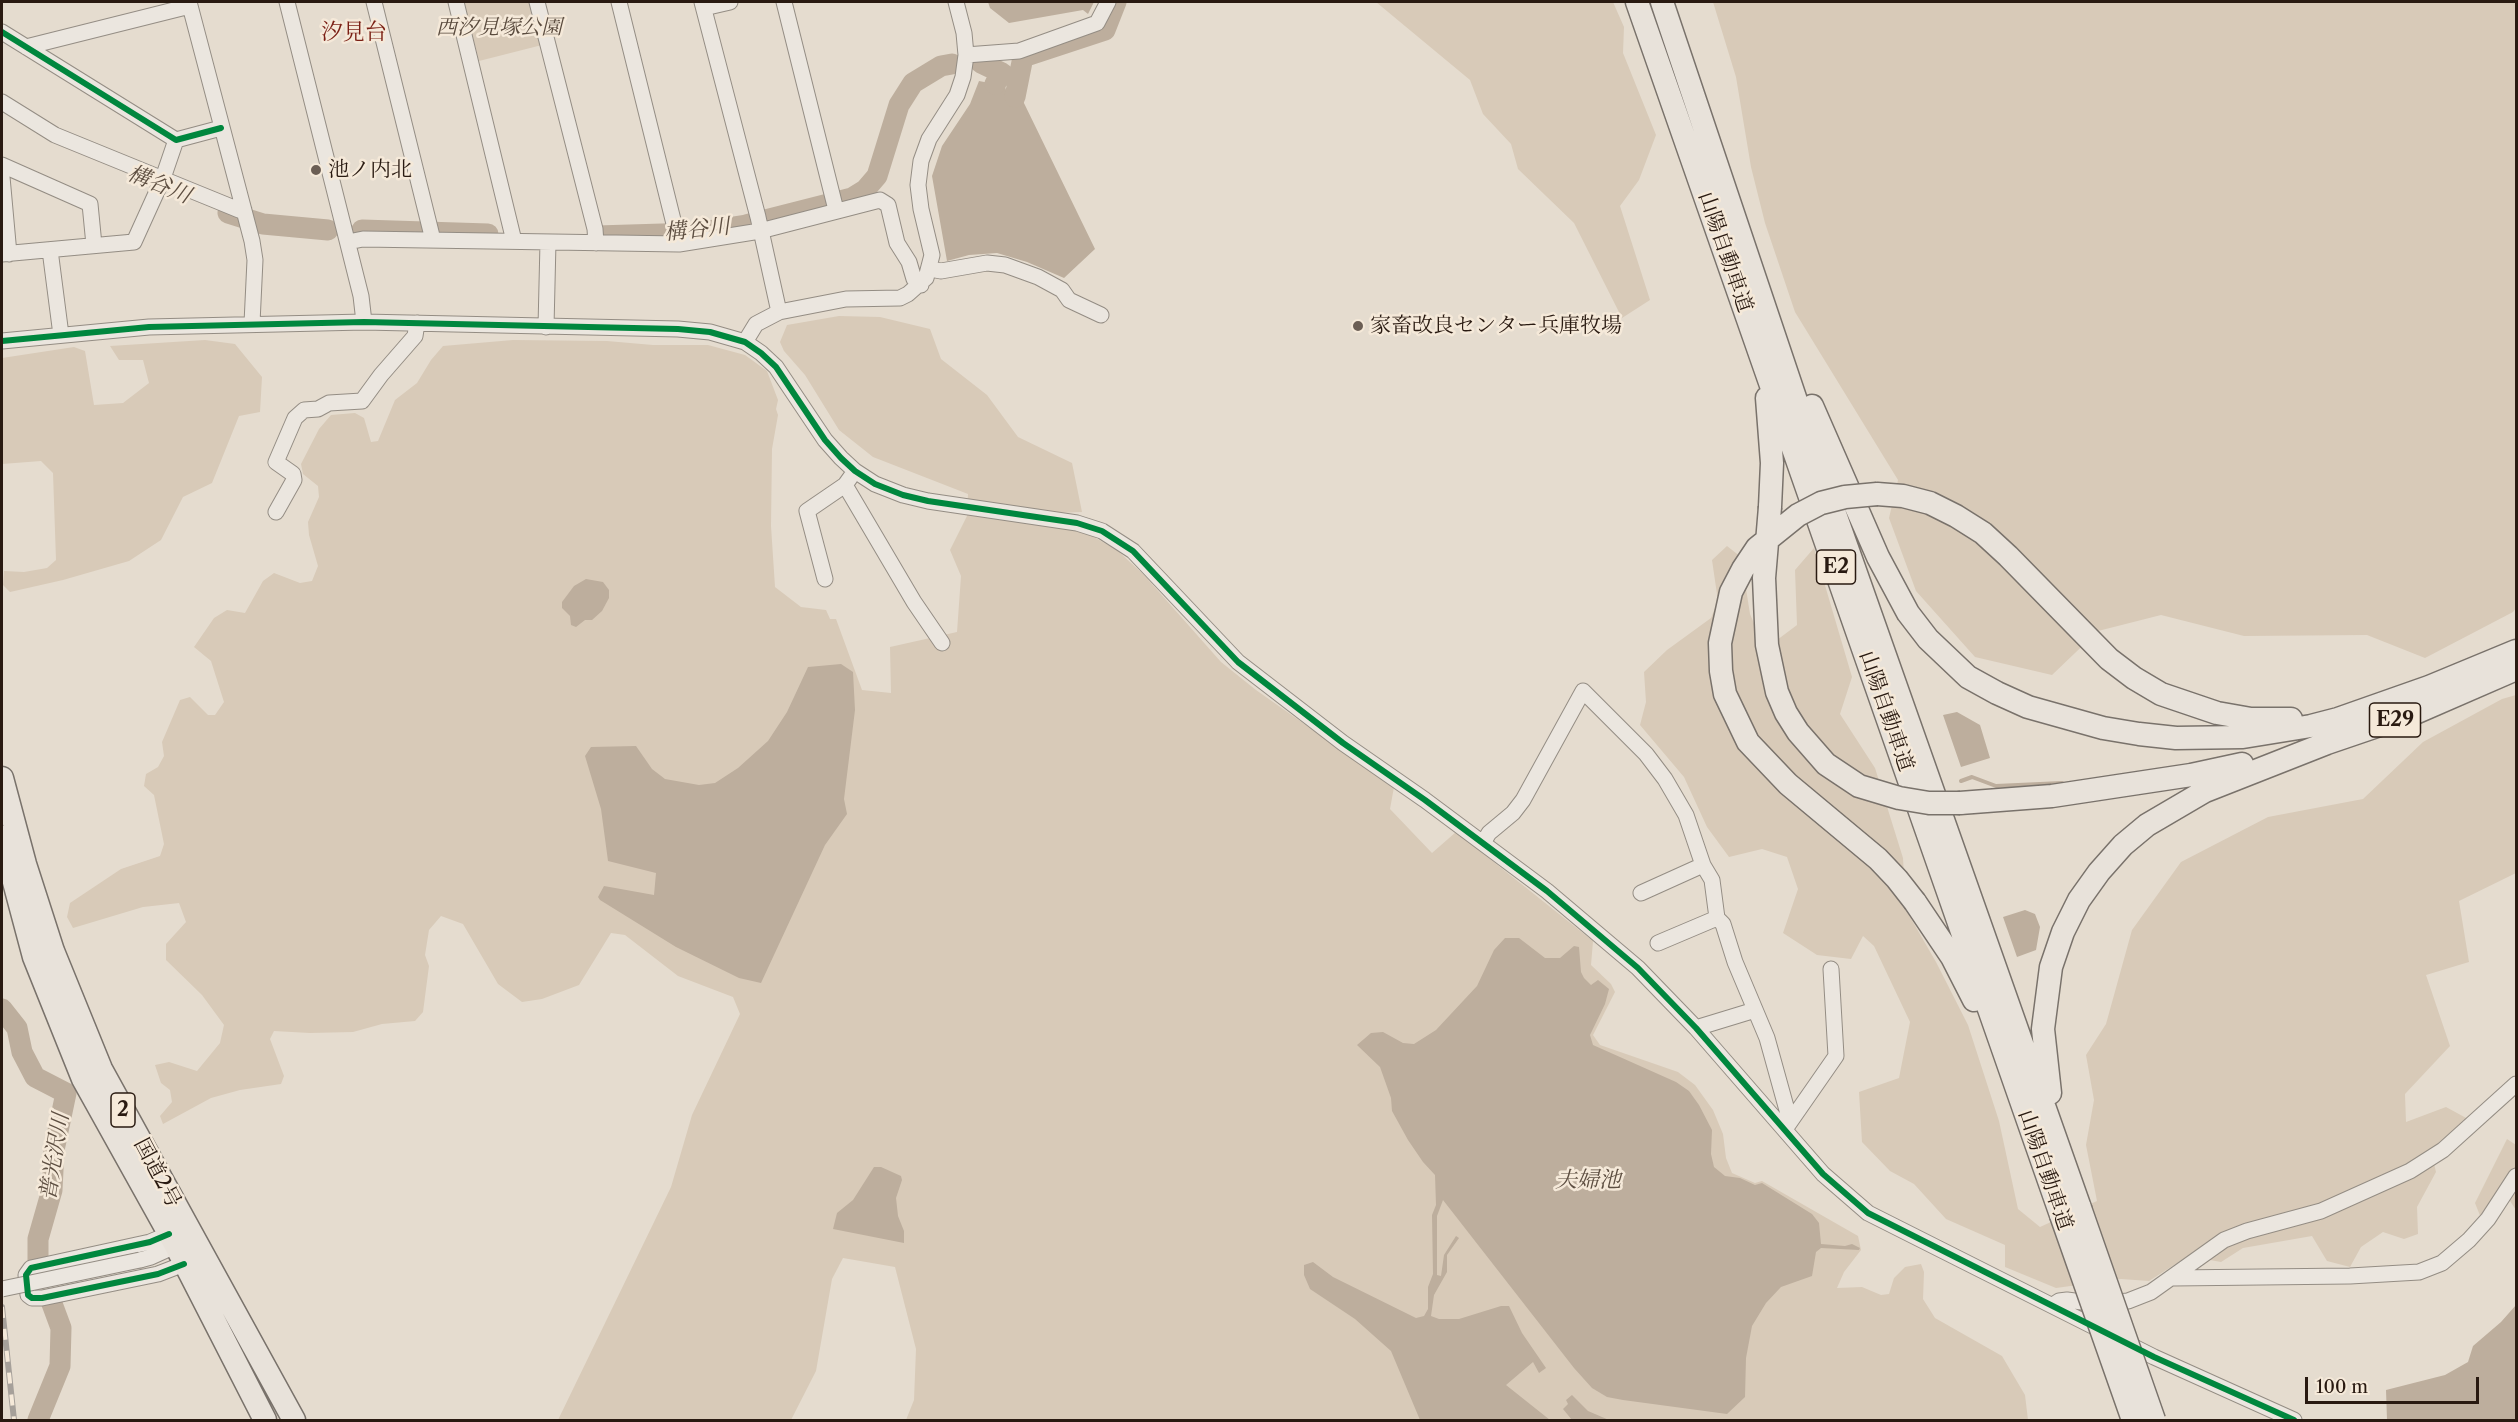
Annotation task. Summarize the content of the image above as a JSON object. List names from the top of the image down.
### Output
{
  "streets": {
    "highway": [
      "山陽自動車道",
      "E2",
      "E29",
      "2",
      "国道2号"
    ]
  },
  "districts": ["汐見台"],
  "water": ["構谷川", "普光沢川", "夫婦池"],
  "parks": ["西汐見塚公園"],
  "places": ["池ノ内北", "家畜改良センター兵庫牧場"],
  "scale_bar": "100 m"
}
